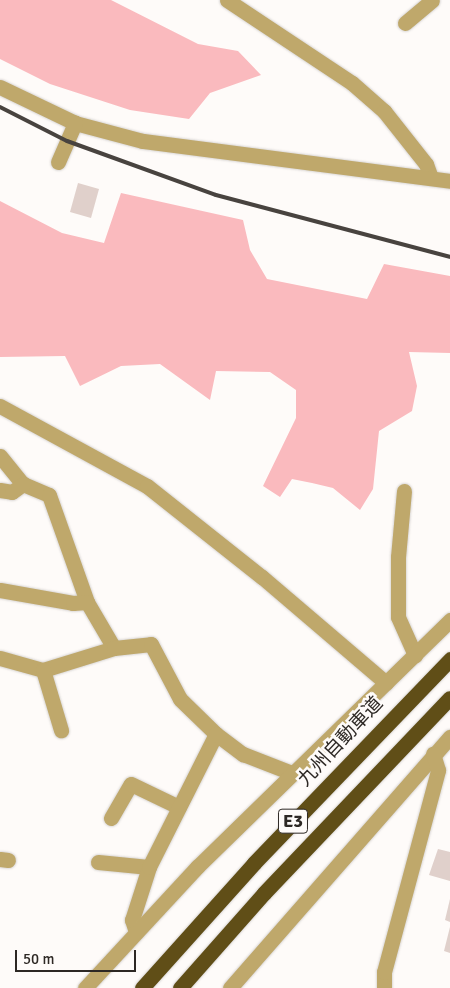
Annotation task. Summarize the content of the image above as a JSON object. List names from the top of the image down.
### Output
{
  "streets": {
    "highway": ["九州自動車道", "E3"]
  },
  "scale_bar": "50 m"
}
